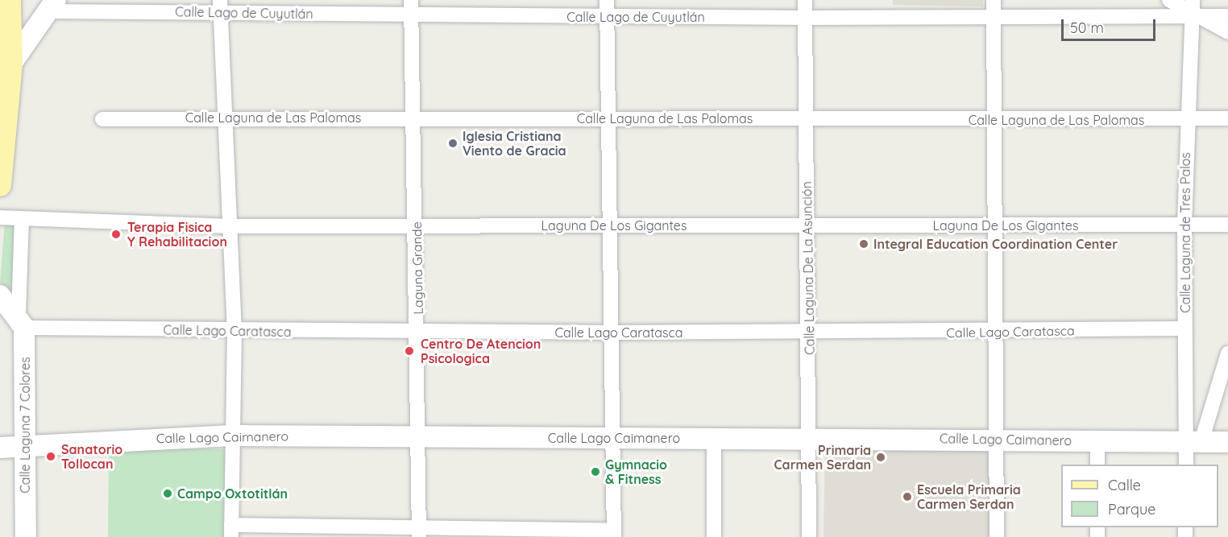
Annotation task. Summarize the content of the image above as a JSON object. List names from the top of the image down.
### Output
{
  "streets": {
    "street": [
      "Calle Lago de Cuyutlán",
      "Calle Laguna de Las Palomas",
      "Laguna De Los Gigantes",
      "Calle Laguna de Tres Palos",
      "Laguna Grande",
      "Calle Laguna De La Asunción",
      "Calle Lago Caratasca",
      "Calle Laguna 7 Colores",
      "Calle Lago Caimanero"
    ]
  },
  "crossings": [
    ["Calle Lago de Cuyutlán", "Calle Laguna de Tres Palos"],
    ["Calle Lago de Cuyutlán", "Laguna Grande"],
    ["Calle Lago de Cuyutlán", "Calle Laguna De La Asunción"],
    ["Calle Laguna de Las Palomas", "Calle Laguna de Tres Palos"],
    ["Calle Laguna de Las Palomas", "Laguna Grande"],
    ["Calle Laguna de Las Palomas", "Calle Laguna De La Asunción"],
    ["Laguna De Los Gigantes", "Calle Laguna de Tres Palos"],
    ["Laguna De Los Gigantes", "Laguna Grande"],
    ["Laguna De Los Gigantes", "Calle Laguna De La Asunción"],
    ["Laguna De Los Gigantes", "Calle Laguna 7 Colores"],
    ["Calle Laguna de Tres Palos", "Calle Lago Caratasca"],
    ["Calle Laguna de Tres Palos", "Calle Lago Caimanero"],
    ["Laguna Grande", "Calle Lago Caratasca"],
    ["Laguna Grande", "Calle Lago Caimanero"],
    ["Calle Laguna De La Asunción", "Calle Lago Caratasca"],
    ["Calle Laguna De La Asunción", "Calle Lago Caimanero"],
    ["Calle Lago Caratasca", "Calle Laguna 7 Colores"],
    ["Calle Laguna 7 Colores", "Calle Lago Caimanero"]
  ],
  "places": [
    "Iglesia Cristiana Viento de Gracia",
    "Terapia Fisica Y Rehabilitacion",
    "Integral Education Coordination Center",
    "Centro De Atencion Psicologica",
    "Sanatorio Tollocan",
    "Primaria Carmen Serdan",
    "Gymnacio & Fitness",
    "Campo Oxtotitlán",
    "Escuela Primaria Carmen Serdan"
  ],
  "legend": ["Calle", "Parque"],
  "scale_bar": "50 m"
}
